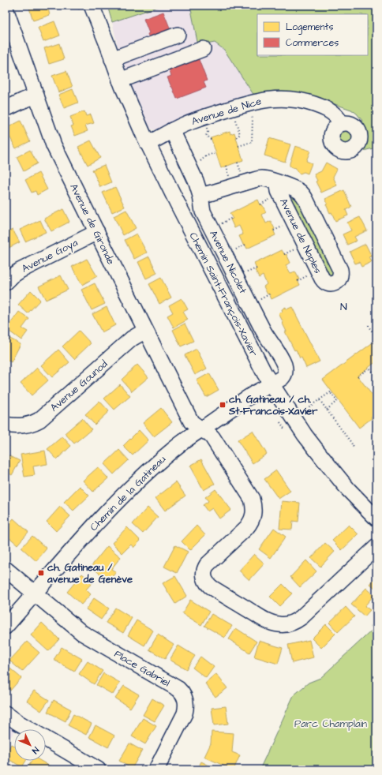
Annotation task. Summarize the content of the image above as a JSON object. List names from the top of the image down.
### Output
{
  "streets": {
    "street": [
      "Avenue de Nice",
      "Avenue de Gironde",
      "Avenue de Naples",
      "Avenue Goya",
      "Avenue Nicolet",
      "Chemin Saint-François-Xavier",
      "Avenue Gounod",
      "Chemin de la Gatineau",
      "Place Gabriel"
    ]
  },
  "crossings": [
    ["Avenue de Nice", "Avenue Nicolet"],
    ["Avenue de Nice", "Chemin Saint-François-Xavier"],
    ["Avenue de Gironde", "Avenue Goya"],
    ["Avenue de Gironde", "Avenue Gounod"],
    ["Avenue de Gironde", "Chemin de la Gatineau"],
    ["Avenue de Naples", "Avenue Nicolet"],
    ["Avenue Nicolet", "Chemin Saint-François-Xavier"],
    ["Avenue Nicolet", "Chemin de la Gatineau"],
    ["Chemin Saint-François-Xavier", "Chemin de la Gatineau"],
    ["Chemin de la Gatineau", "Place Gabriel"]
  ],
  "districts": ["N"],
  "parks": ["Parc Champlain"],
  "places": {
    "transit": ["ch. Gatineau / ch. St-Francois-Xavier", "ch. Gatineau / avenue de Genève"]
  },
  "legend": ["Logements", "Commerces"],
  "north": "bottom right"
}
